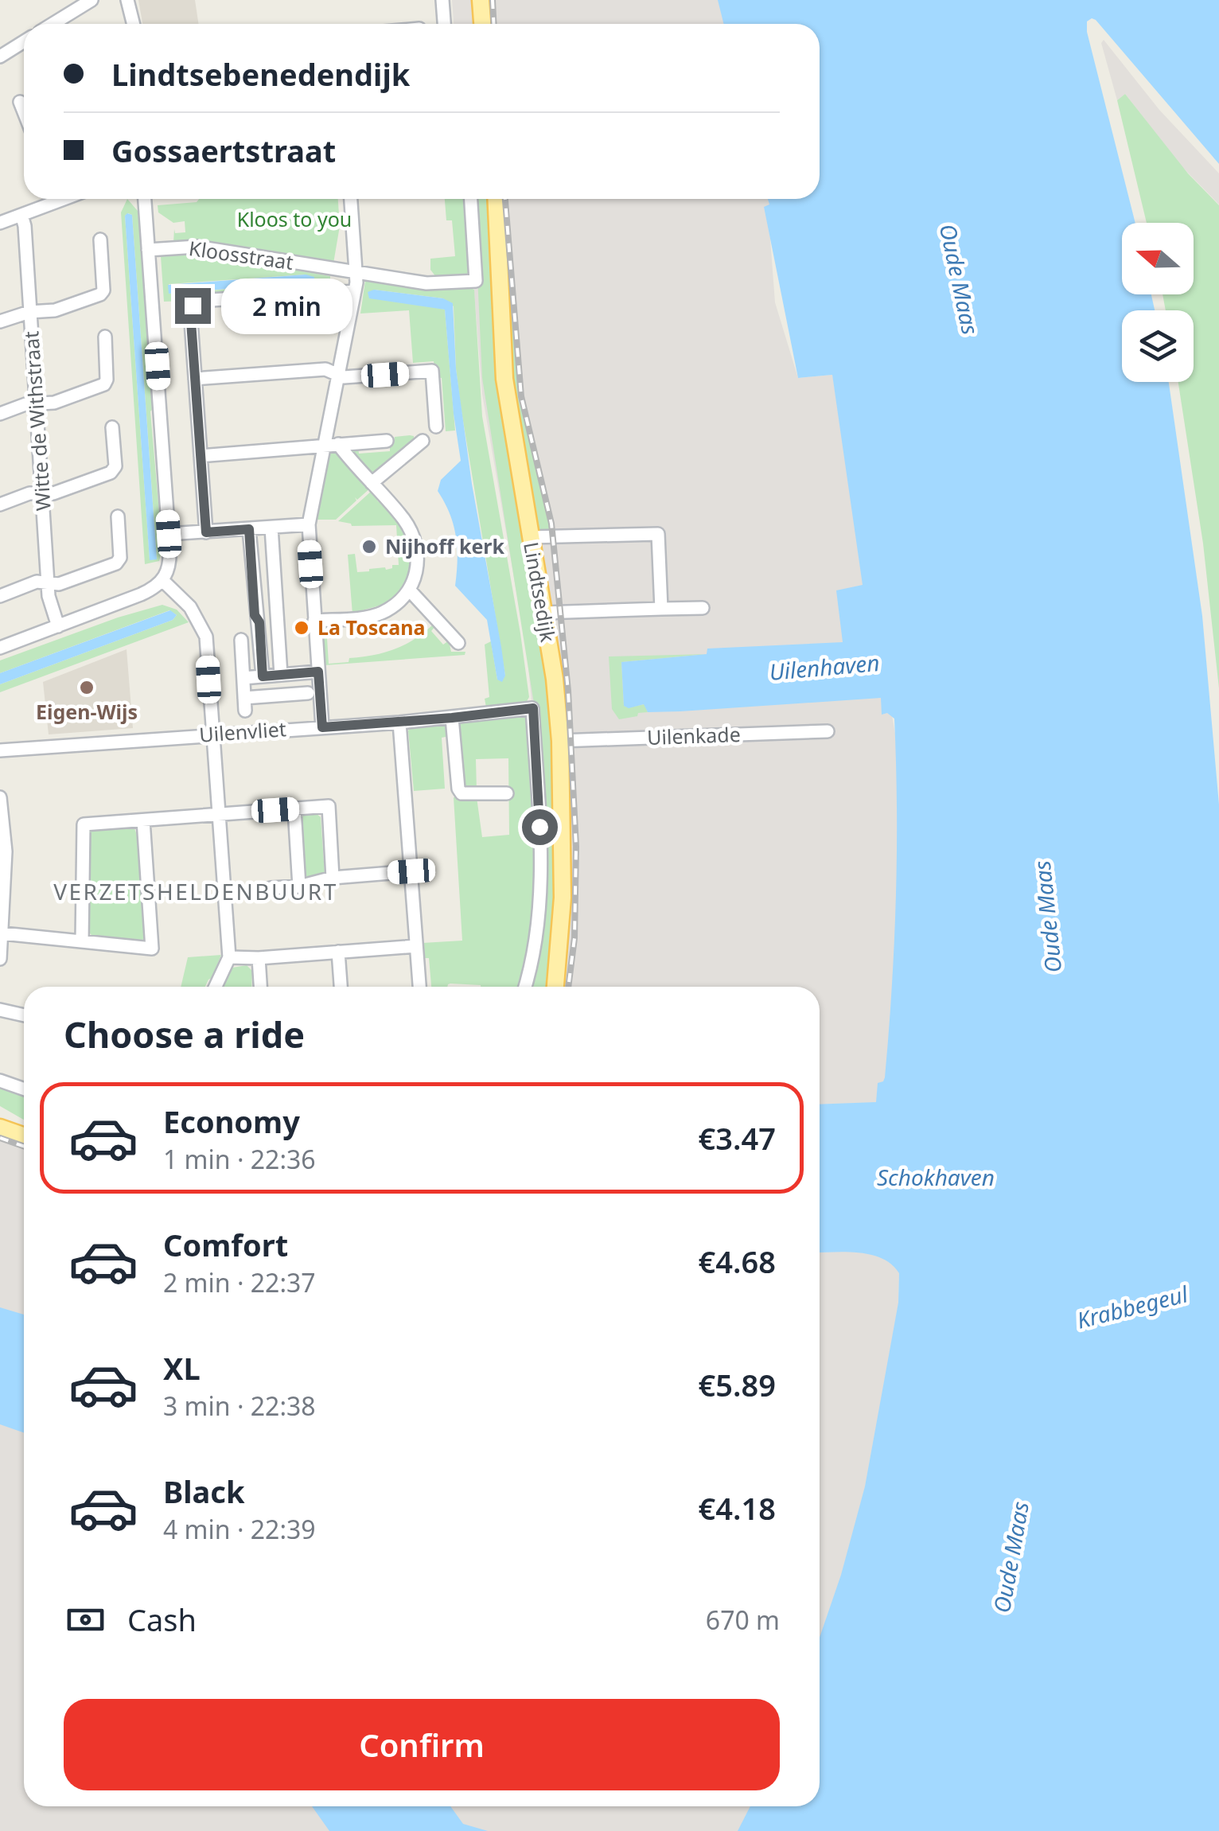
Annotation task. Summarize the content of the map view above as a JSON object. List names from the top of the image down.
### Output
{
  "streets": {
    "main road": ["Lindtsedijk"],
    "street": [
      "Kloosstraat",
      "Witte de Withstraat",
      "Uilenvliet",
      "Uilenkade"
    ]
  },
  "crossings": [
    ["Lindtsedijk", "Uilenkade"]
  ],
  "districts": ["VERZETSHELDENBUURT"],
  "water": [
    "Oude Maas",
    "Uilenhaven",
    "Schokhaven",
    "Krabbegeul"
  ],
  "parks": ["Kloos to you"],
  "places": ["Nijhoff kerk", "La Toscana", "Eigen-Wijs"],
  "north": "left",
  "page": {
    "banner": ["Lindtsebenedendijk", "Gossaertstraat"],
    "bubble": "2 min",
    "heading": "Choose a ride",
    "list": [
      {
        "name": "Economy",
        "note": "1 min · 22:36",
        "value": "€3.47"
      },
      {
        "name": "Comfort",
        "note": "2 min · 22:37",
        "value": "€4.68"
      },
      {
        "name": "XL",
        "note": "3 min · 22:38",
        "value": "€5.89"
      },
      {
        "name": "Black",
        "note": "4 min · 22:39",
        "value": "€4.18"
      }
    ],
    "pay": ["Cash", "670 m"],
    "buttons": "Confirm"
  }
}
